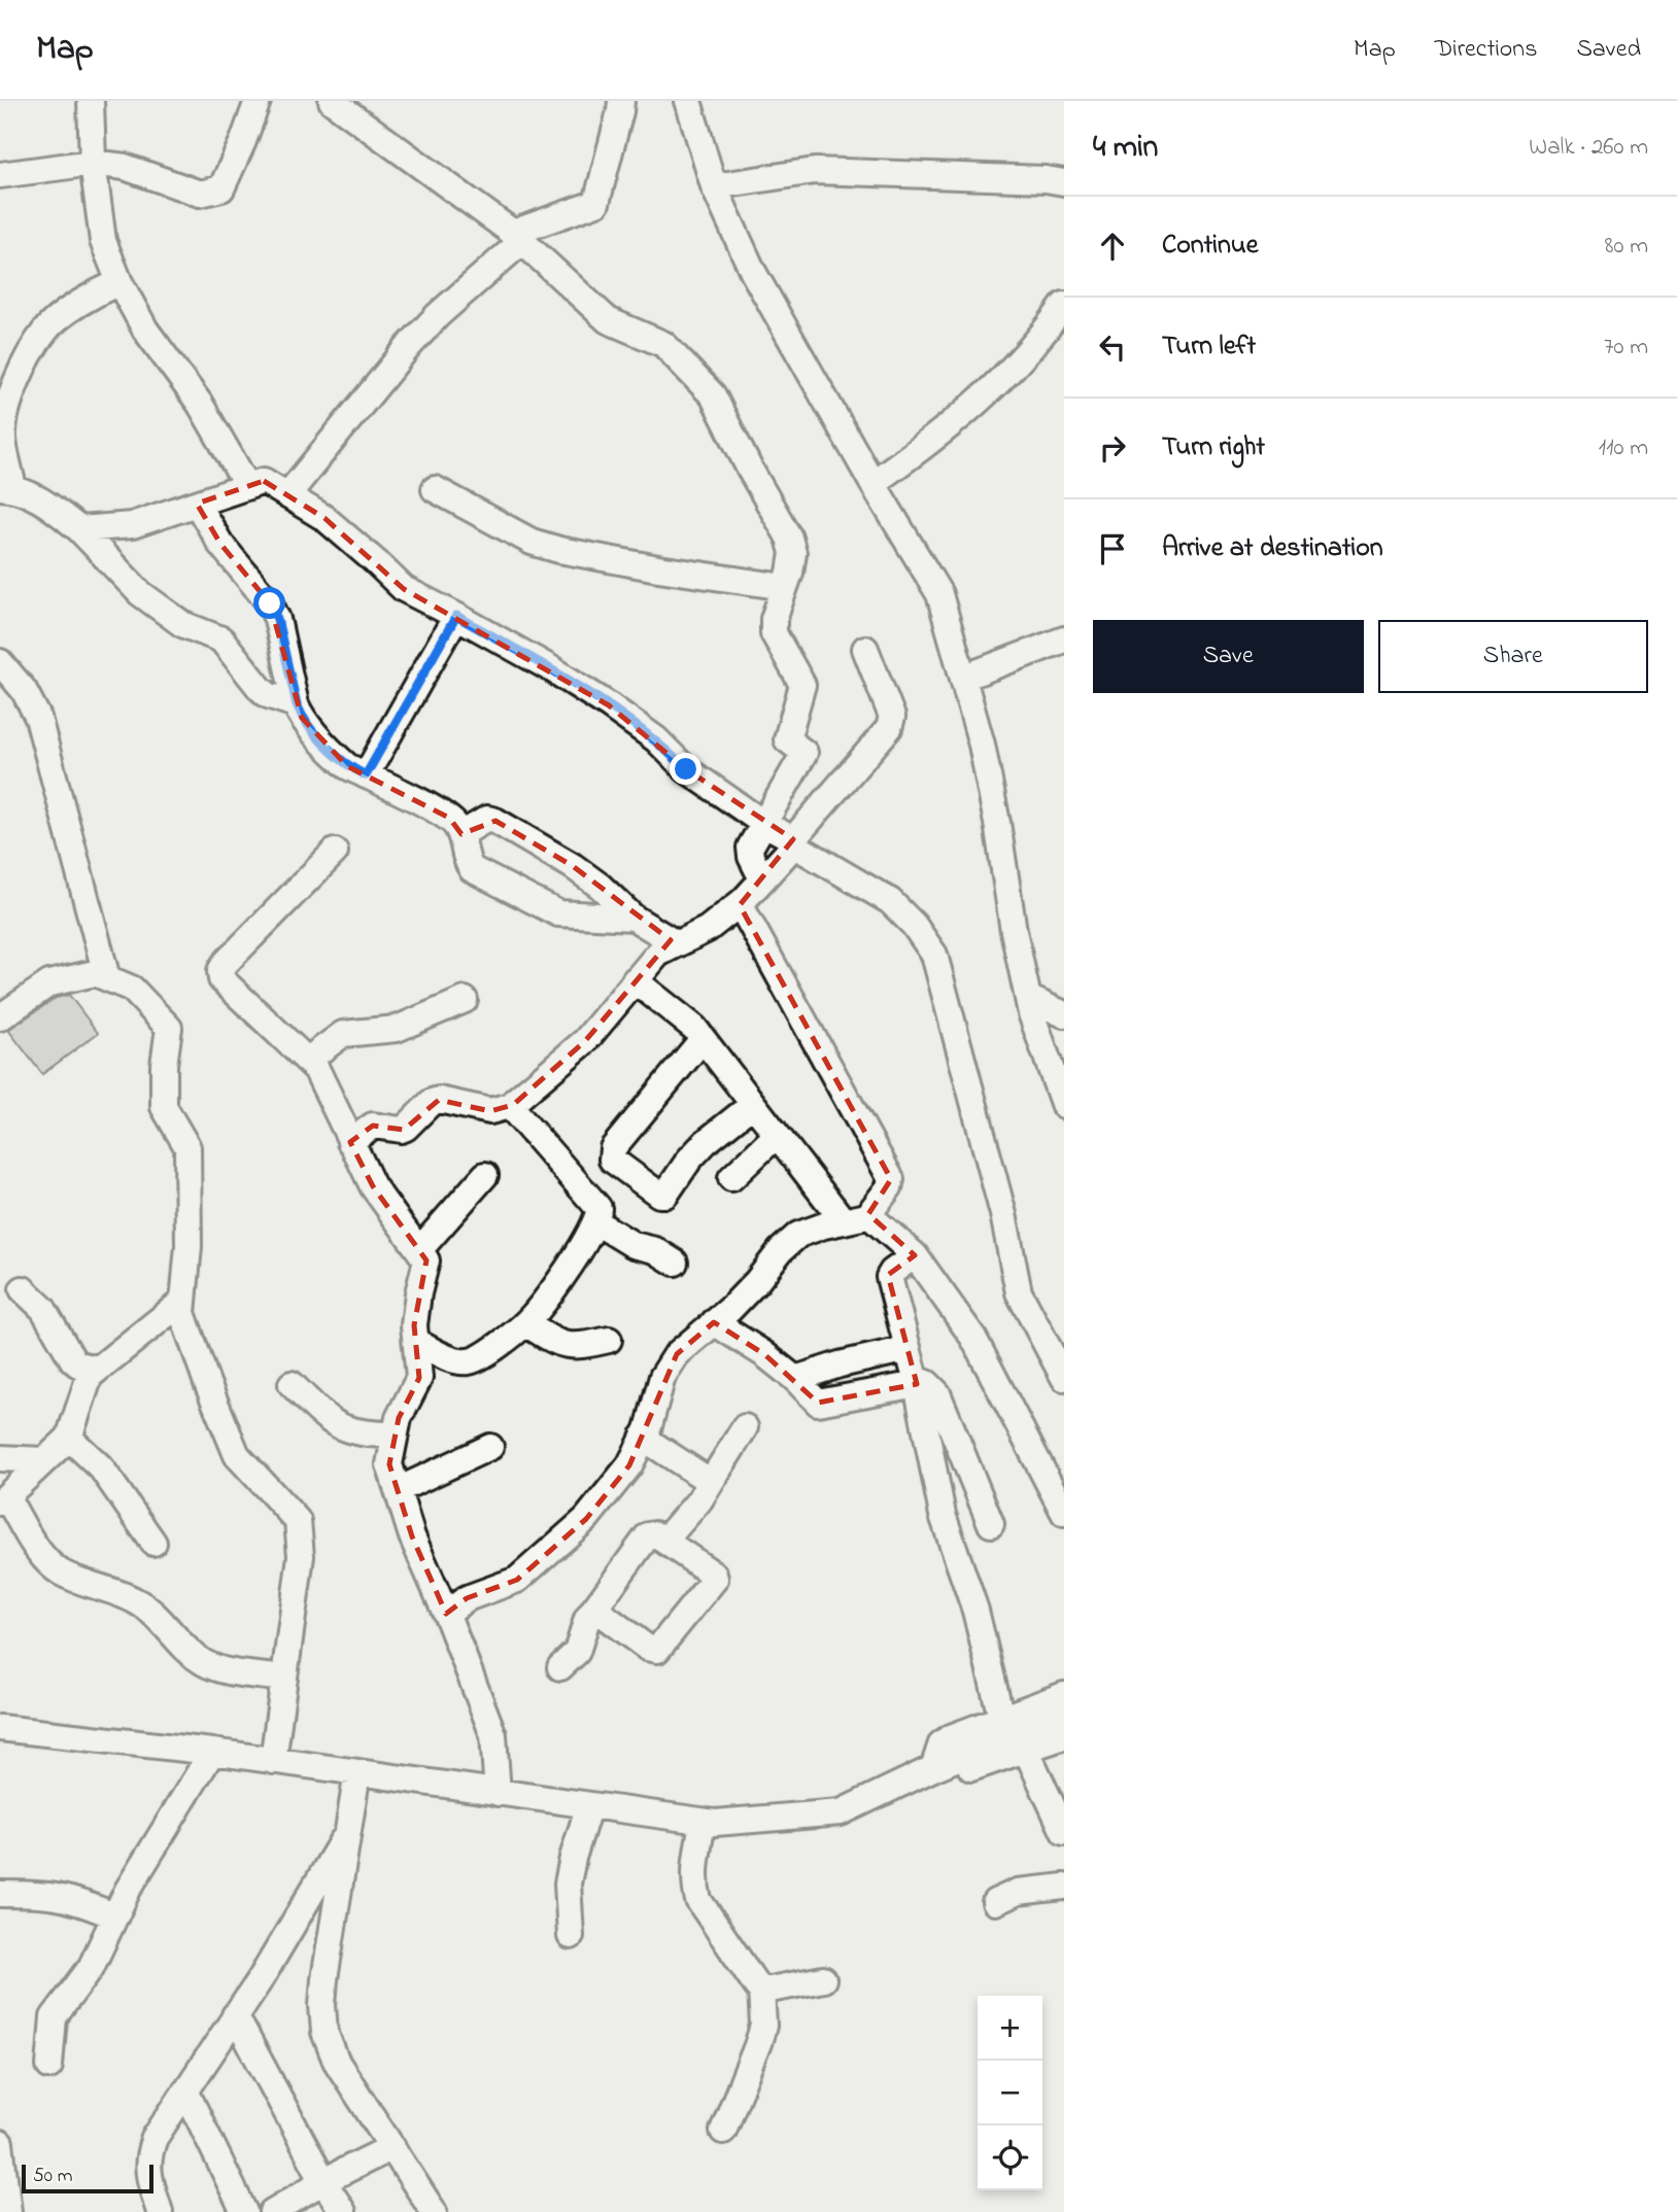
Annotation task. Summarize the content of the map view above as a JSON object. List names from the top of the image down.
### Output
{
  "scale_bar": "50 m",
  "page": {
    "header": "Map",
    "nav": ["Map", "Directions", "Saved"],
    "heading": ["4 min", "Walk · 260 m"],
    "list": [
      ["Continue", "80 m"],
      ["Turn left", "70 m"],
      ["Turn right", "110 m"],
      "Arrive at destination"
    ],
    "buttons": ["Save", "Share"],
    "map_buttons": ["+", "−"],
    "scale": "50 m"
  }
}
